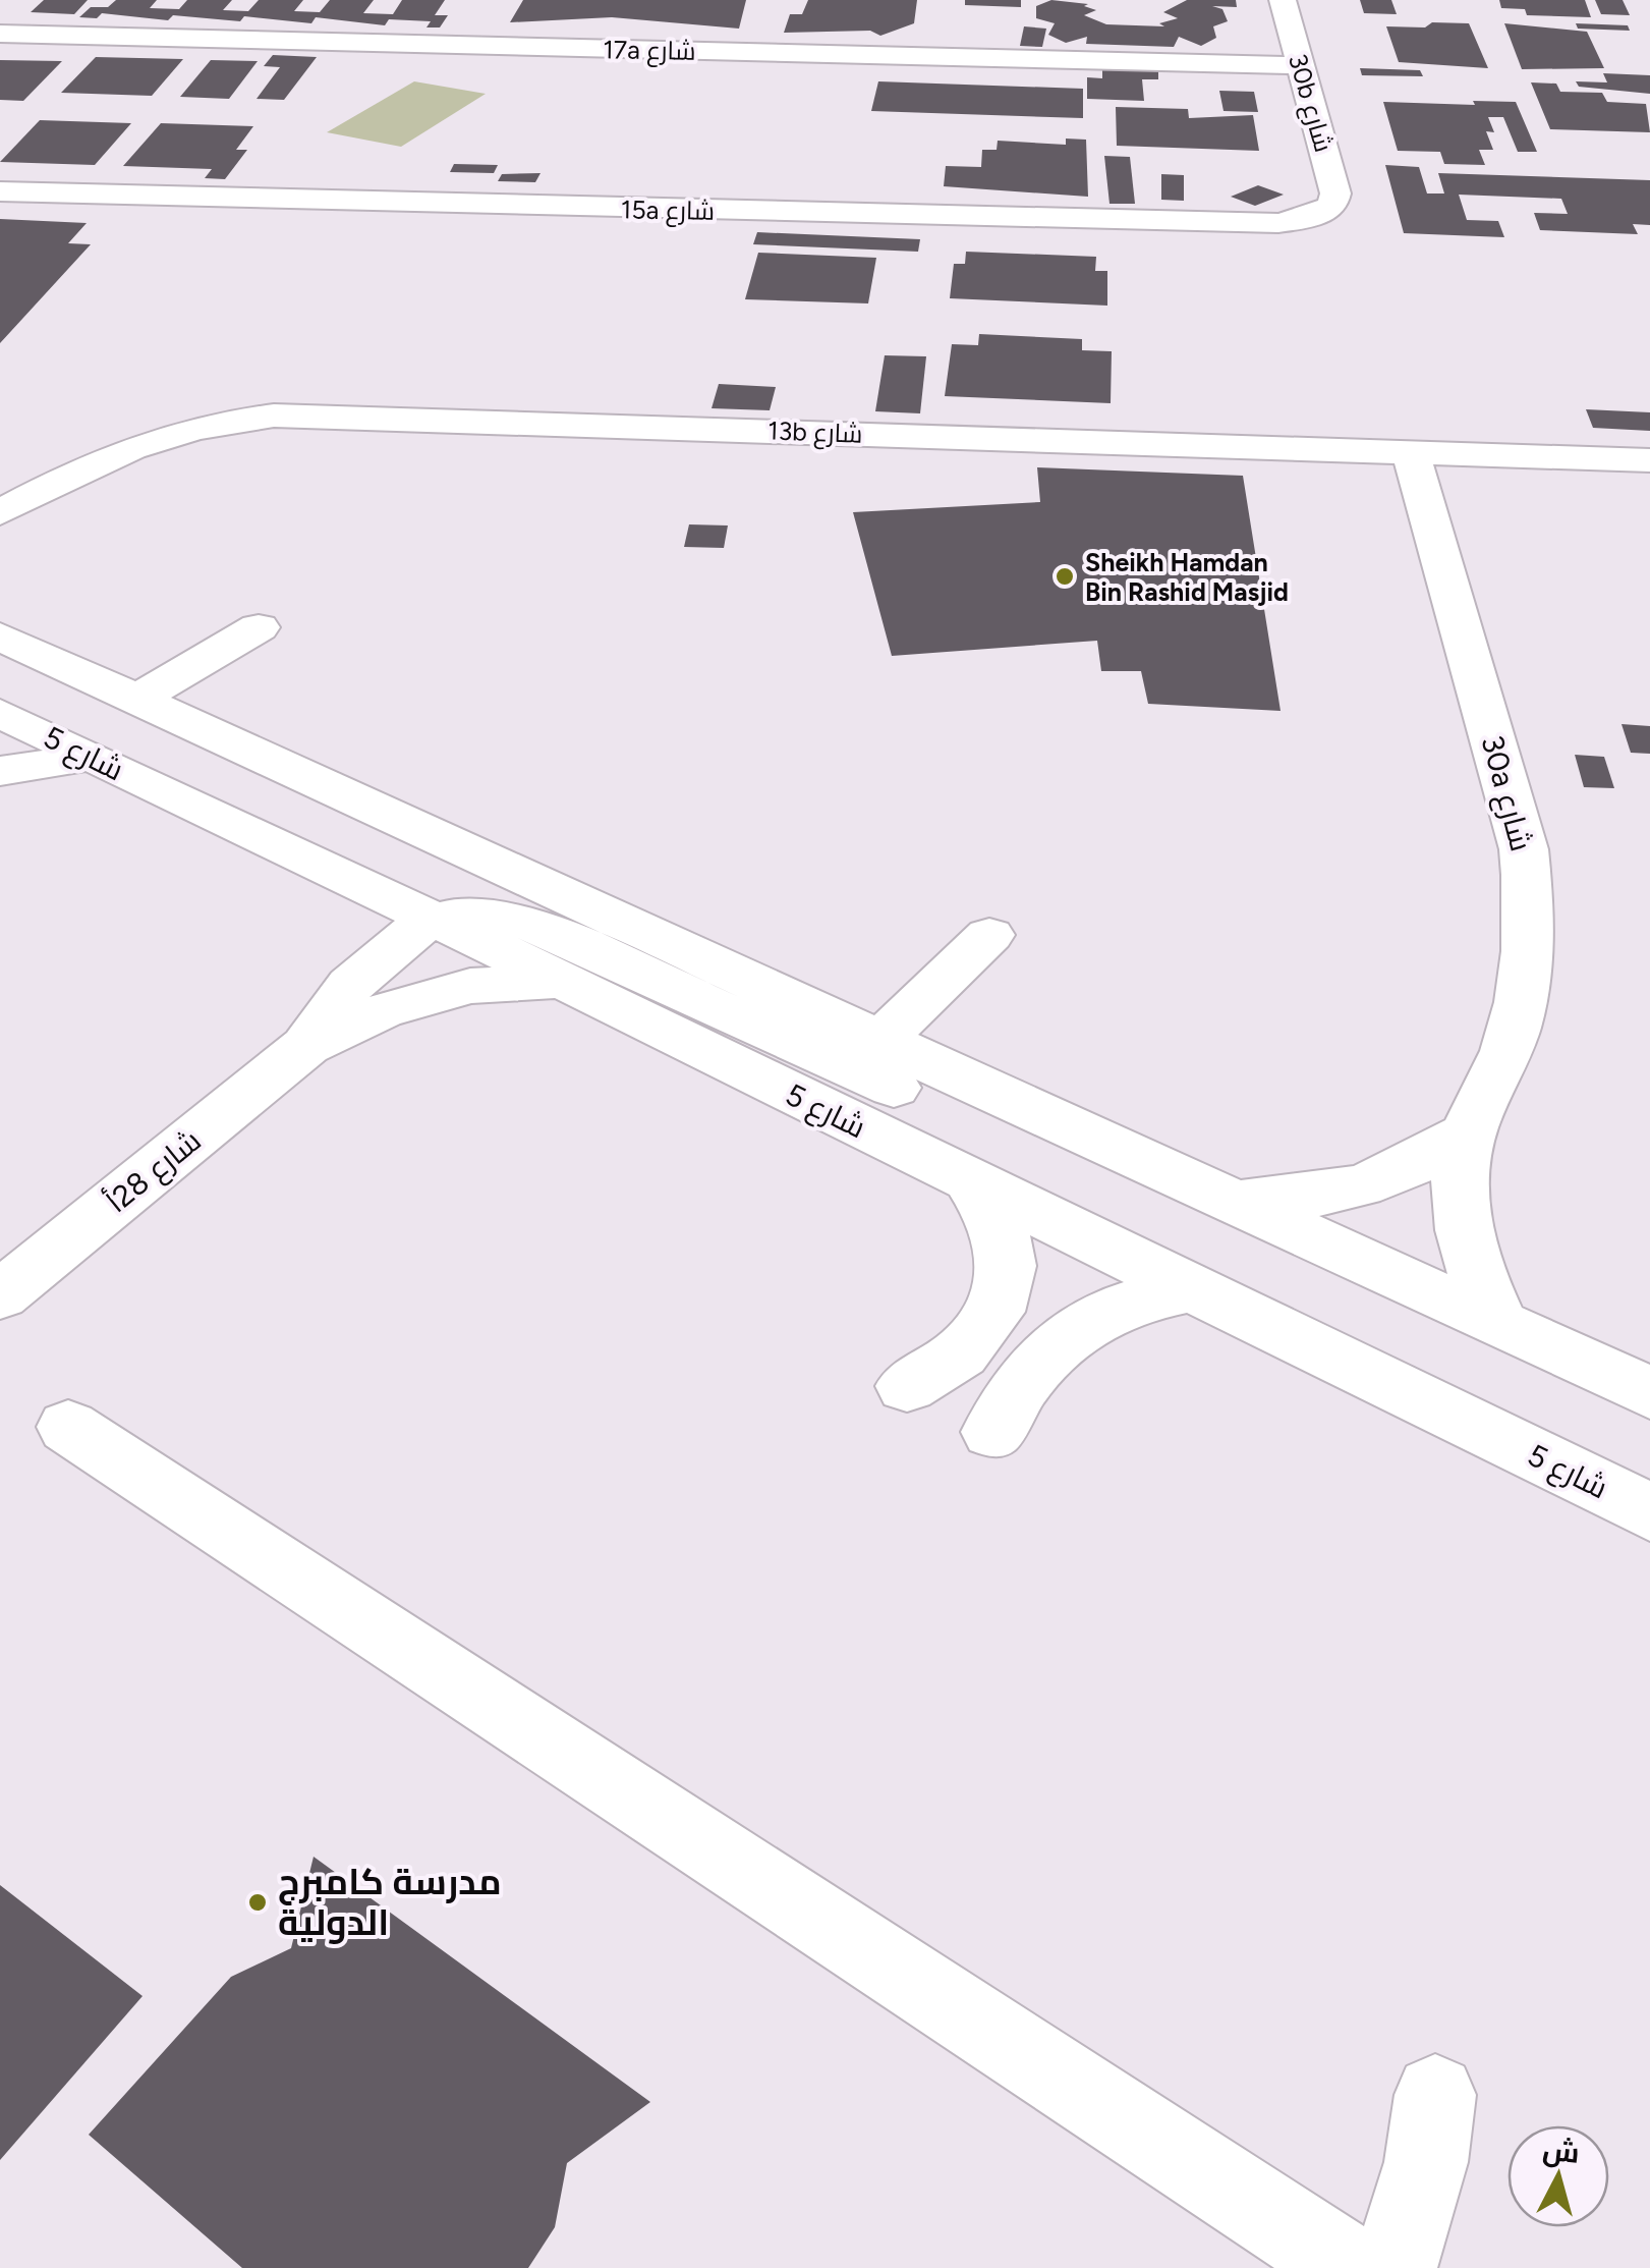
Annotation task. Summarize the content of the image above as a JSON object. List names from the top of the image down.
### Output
{
  "streets": {
    "street": [
      "17a شارع",
      "30b شارع",
      "15a شارع",
      "13b شارع",
      "شارع 5",
      "30a شارع",
      "شارع 28أ"
    ]
  },
  "crossings": [
    ["17a شارع", "30b شارع"],
    ["30b شارع", "15a شارع"],
    ["13b شارع", "30a شارع"],
    ["شارع 5", "شارع 28أ"]
  ],
  "places": ["Sheikh Hamdan Bin Rashid Masjid", "مدرسة كامبرج الدولية"],
  "north": "top"
}
